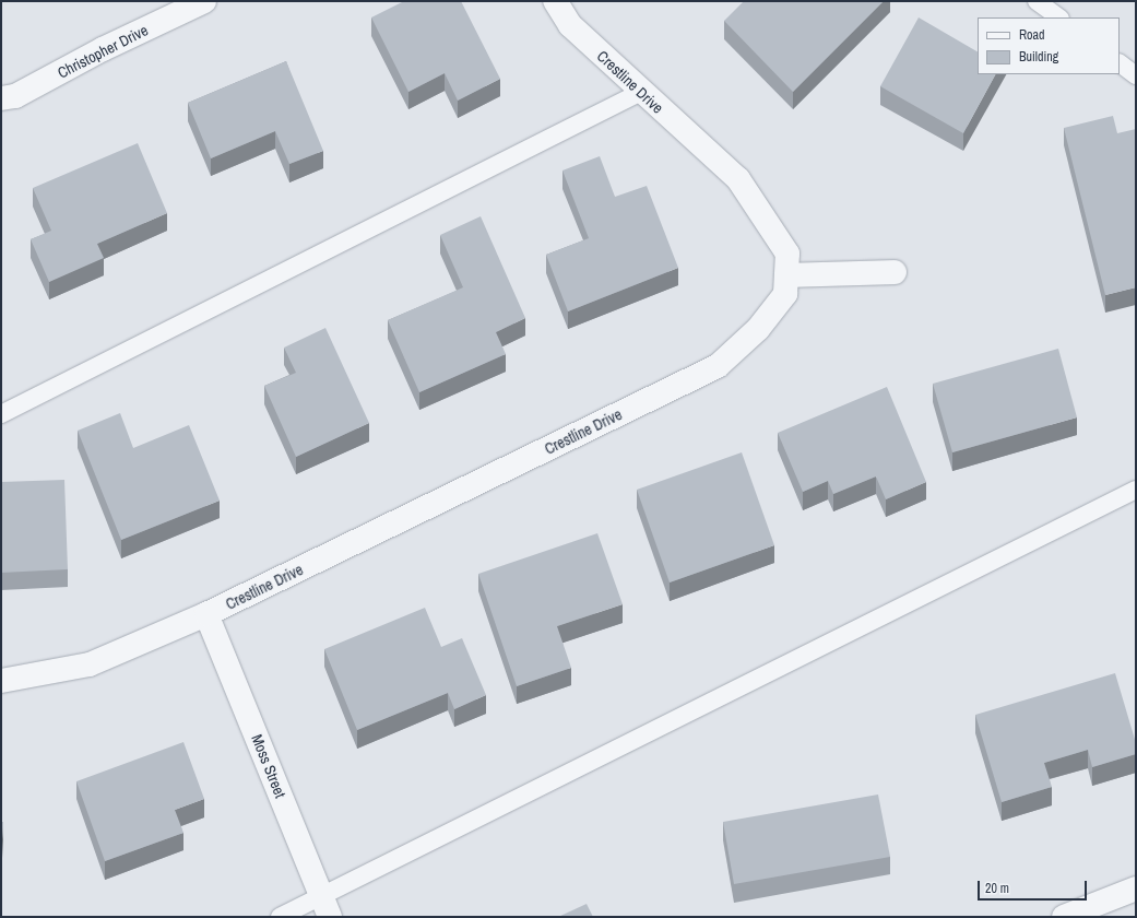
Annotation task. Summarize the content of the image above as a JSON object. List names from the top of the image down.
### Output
{
  "streets": {
    "street": ["Christopher Drive", "Crestline Drive", "Moss Street"]
  },
  "crossings": [
    ["Crestline Drive", "Moss Street"]
  ],
  "legend": ["Road", "Building"],
  "scale_bar": "20 m"
}
